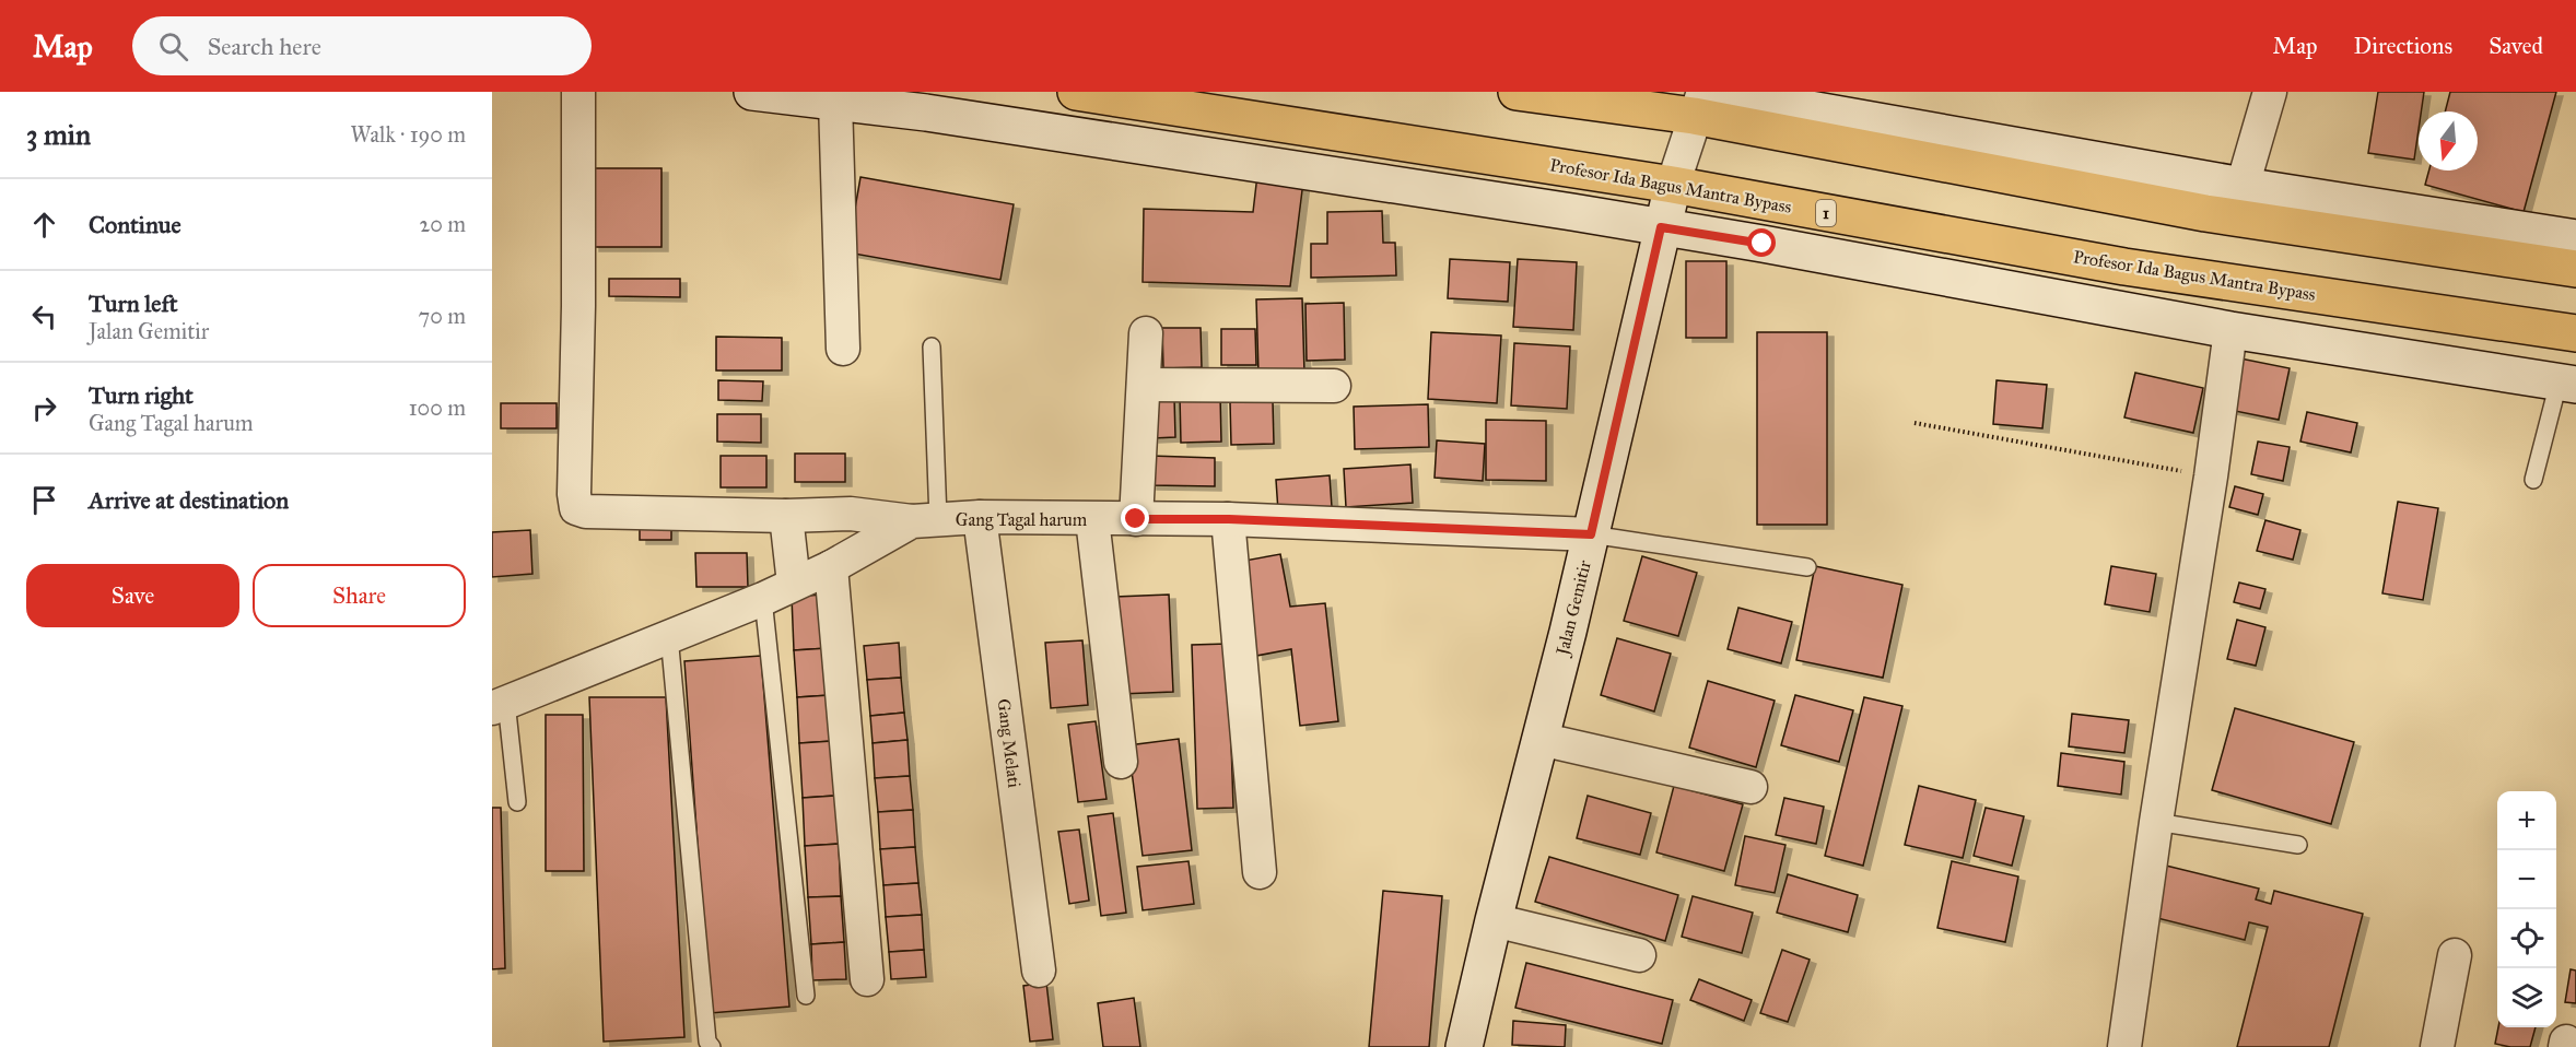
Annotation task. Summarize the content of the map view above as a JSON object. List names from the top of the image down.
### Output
{
  "streets": {
    "highway": ["Profesor Ida Bagus Mantra Bypass", "1"],
    "street": ["Gang Tagal harum", "Jalan Gemitir", "Gang Melati"]
  },
  "crossings": [
    ["Profesor Ida Bagus Mantra Bypass", "Jalan Gemitir"],
    ["Gang Tagal harum", "Jalan Gemitir"],
    ["Gang Tagal harum", "Gang Melati"]
  ],
  "north": "bottom",
  "page": {
    "header": "Map",
    "search": "Search here",
    "nav": ["Map", "Directions", "Saved"],
    "heading": ["3 min", "Walk · 190 m"],
    "list": [
      ["Continue", "20 m"],
      ["Turn left", "Jalan Gemitir", "70 m"],
      ["Turn right", "Gang Tagal harum", "100 m"],
      "Arrive at destination"
    ],
    "buttons": ["Save", "Share"],
    "map_buttons": ["+", "−"]
  }
}
